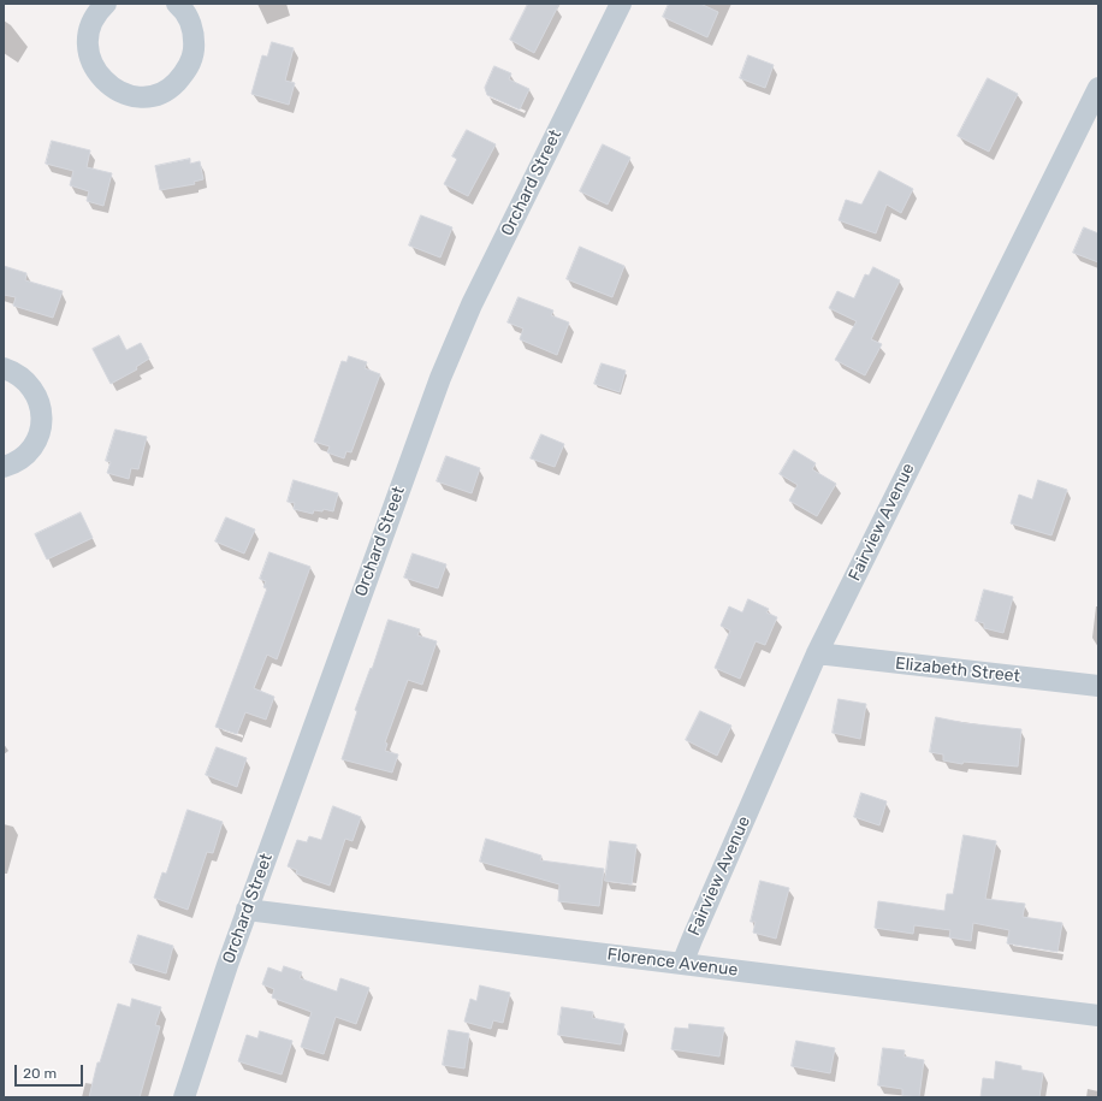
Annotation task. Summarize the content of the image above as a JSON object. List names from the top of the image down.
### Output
{
  "streets": {
    "street": [
      "Orchard Street",
      "Fairview Avenue",
      "Elizabeth Street",
      "Florence Avenue"
    ]
  },
  "crossings": [
    ["Orchard Street", "Florence Avenue"],
    ["Fairview Avenue", "Elizabeth Street"],
    ["Fairview Avenue", "Florence Avenue"]
  ],
  "scale_bar": "20 m"
}
